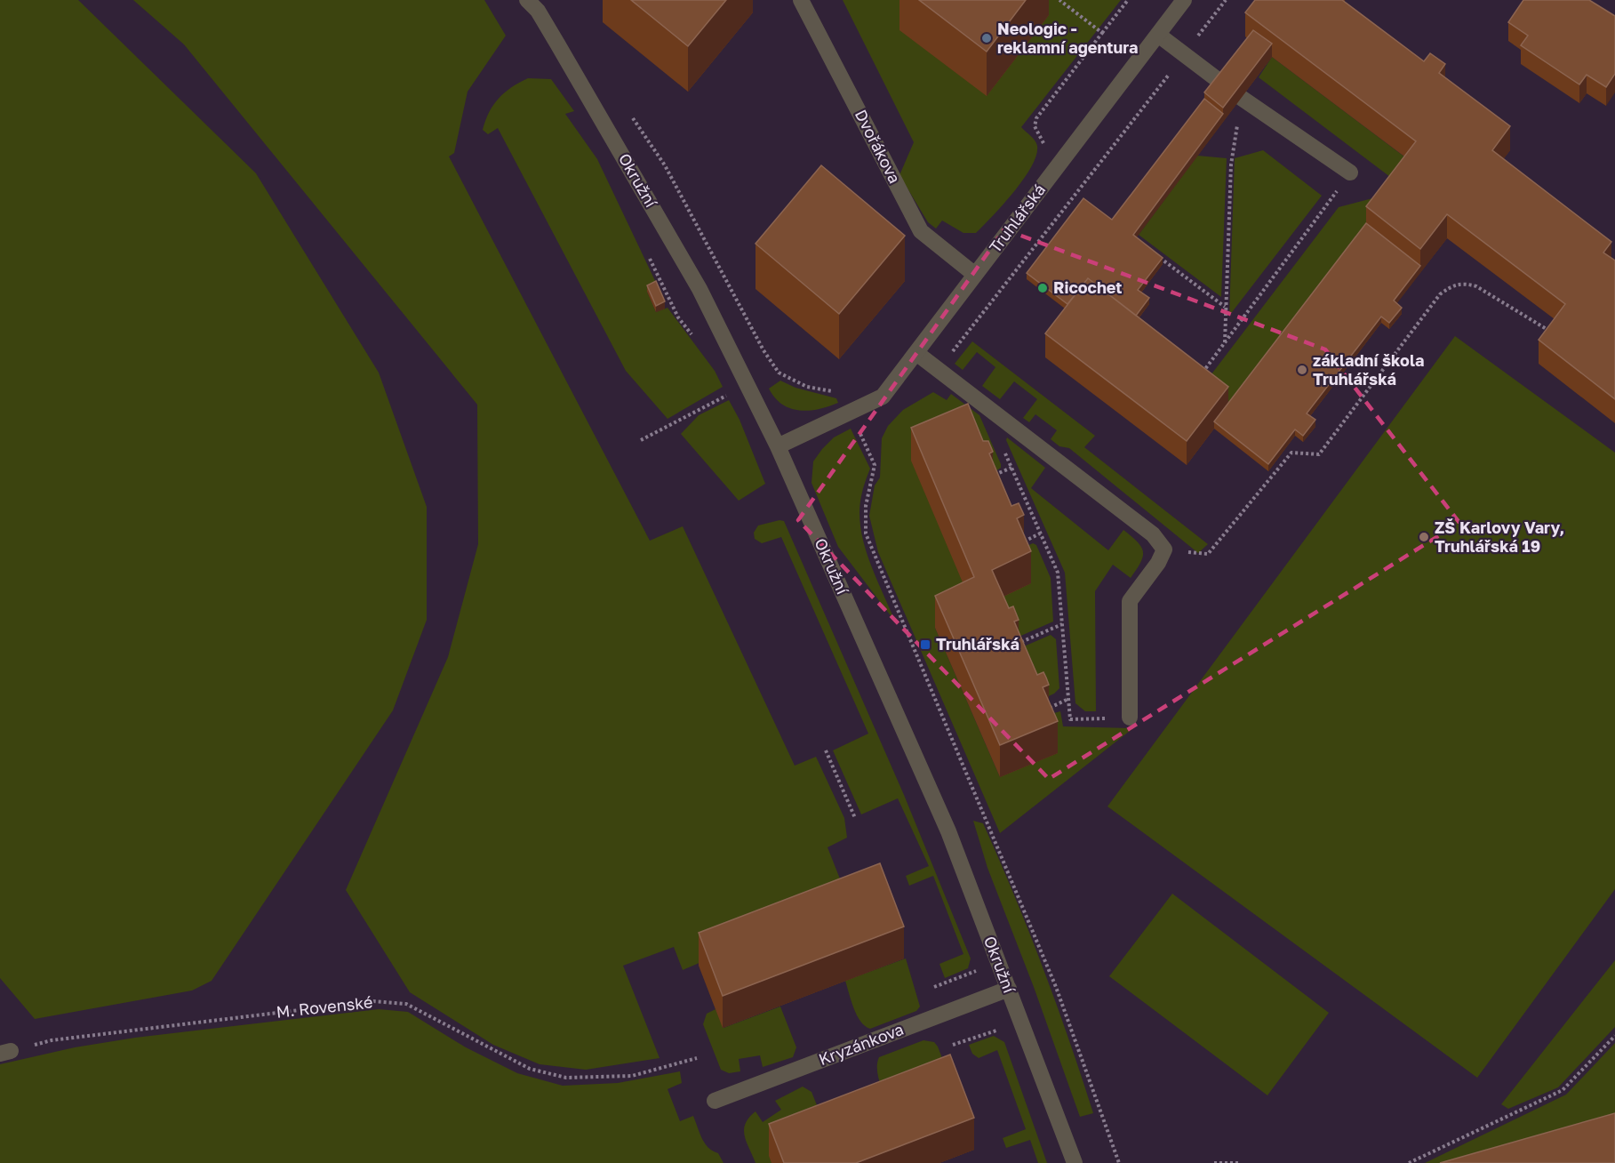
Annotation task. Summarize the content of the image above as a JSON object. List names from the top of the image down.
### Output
{
  "streets": {
    "street": [
      "Dvořákova",
      "Okružní",
      "Truhlářská",
      "Kryzánkova"
    ],
    "path": ["M. Rovenské"]
  },
  "crossings": [
    ["Dvořákova", "Truhlářská"],
    ["Okružní", "Truhlářská"],
    ["Okružní", "Kryzánkova"]
  ],
  "places": {
    "other": [
      "Neologic - reklamní agentura",
      "Ricochet",
      "základní škola Truhlářská",
      "ZŠ Karlovy Vary, Truhlářská 19"
    ],
    "transit": ["Truhlářská"]
  }
}
